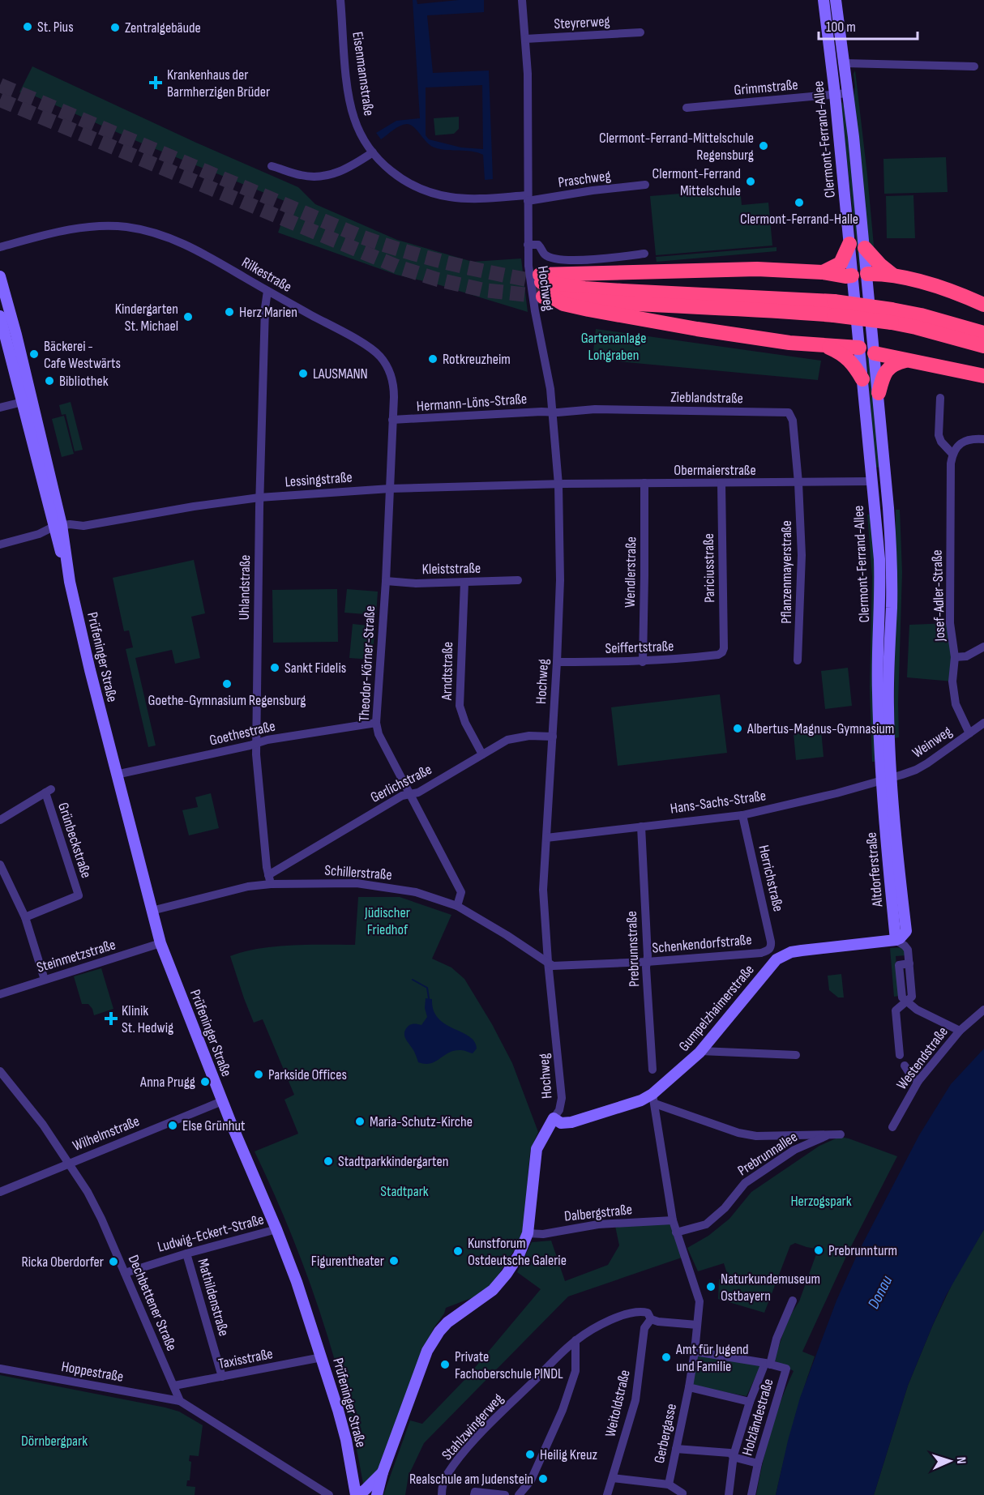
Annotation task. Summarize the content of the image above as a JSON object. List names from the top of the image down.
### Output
{
  "streets": {
    "street": [
      "Steyrerweg",
      "Eisenmannstraße",
      "Grimmstraße",
      "Clermont-Ferrand-Allee",
      "Praschweg",
      "Rilkestraße",
      "Hochweg",
      "Zieblandstraße",
      "Hermann-Löns-Straße",
      "Obermaierstraße",
      "Lessingstraße",
      "Pariciusstraße",
      "Kleiststraße",
      "Wendlerstraße",
      "Pflanzenmayerstraße",
      "Uhlandstraße",
      "Josef-Adler-Straße",
      "Seiffertstraße",
      "Prüfeninger Straße",
      "Theodor-Körner-Straße",
      "Arndtstraße",
      "Goethestraße",
      "Weinweg",
      "Gerlichstraße",
      "Hans-Sachs-Straße",
      "Grünbeckstraße",
      "Altdorferstraße",
      "Schillerstraße",
      "Herrichstraße",
      "Schenkendorfstraße",
      "Prebrunnstraße",
      "Steinmetzstraße",
      "Gumpelzhaimerstraße",
      "Westendstraße",
      "Wilhelmstraße",
      "Prebrunnallee",
      "Dalbergstraße",
      "Ludwig-Eckert-Straße",
      "Mathildenstraße",
      "Dechbettener Straße",
      "Taxisstraße",
      "Hoppestraße",
      "Weitoldstraße",
      "Holzländestraße",
      "Stahlzwingerweg",
      "Gerbergasse"
    ]
  },
  "crossings": [
    ["Steyrerweg", "Hochweg"],
    ["Eisenmannstraße", "Praschweg"],
    ["Eisenmannstraße", "Hochweg"],
    ["Grimmstraße", "Clermont-Ferrand-Allee"],
    ["Clermont-Ferrand-Allee", "Obermaierstraße"],
    ["Clermont-Ferrand-Allee", "Weinweg"],
    ["Clermont-Ferrand-Allee", "Hans-Sachs-Straße"],
    ["Clermont-Ferrand-Allee", "Altdorferstraße"],
    ["Praschweg", "Hochweg"],
    ["Rilkestraße", "Hermann-Löns-Straße"],
    ["Rilkestraße", "Lessingstraße"],
    ["Rilkestraße", "Uhlandstraße"],
    ["Rilkestraße", "Theodor-Körner-Straße"],
    ["Hochweg", "Zieblandstraße"],
    ["Hochweg", "Hermann-Löns-Straße"],
    ["Hochweg", "Obermaierstraße"],
    ["Hochweg", "Lessingstraße"],
    ["Hochweg", "Seiffertstraße"],
    ["Hochweg", "Gerlichstraße"],
    ["Hochweg", "Hans-Sachs-Straße"],
    ["Hochweg", "Schillerstraße"],
    ["Hochweg", "Schenkendorfstraße"],
    ["Hochweg", "Gumpelzhaimerstraße"],
    ["Zieblandstraße", "Hermann-Löns-Straße"],
    ["Zieblandstraße", "Obermaierstraße"],
    ["Zieblandstraße", "Pflanzenmayerstraße"],
    ["Obermaierstraße", "Lessingstraße"],
    ["Obermaierstraße", "Pariciusstraße"],
    ["Obermaierstraße", "Wendlerstraße"],
    ["Obermaierstraße", "Pflanzenmayerstraße"],
    ["Lessingstraße", "Uhlandstraße"],
    ["Lessingstraße", "Prüfeninger Straße"],
    ["Lessingstraße", "Theodor-Körner-Straße"],
    ["Pariciusstraße", "Seiffertstraße"],
    ["Kleiststraße", "Theodor-Körner-Straße"],
    ["Kleiststraße", "Arndtstraße"],
    ["Wendlerstraße", "Seiffertstraße"],
    ["Uhlandstraße", "Goethestraße"],
    ["Uhlandstraße", "Gerlichstraße"],
    ["Uhlandstraße", "Schillerstraße"],
    ["Josef-Adler-Straße", "Weinweg"],
    ["Prüfeninger Straße", "Goethestraße"],
    ["Prüfeninger Straße", "Schillerstraße"],
    ["Prüfeninger Straße", "Steinmetzstraße"],
    ["Prüfeninger Straße", "Wilhelmstraße"],
    ["Prüfeninger Straße", "Ludwig-Eckert-Straße"],
    ["Prüfeninger Straße", "Taxisstraße"],
    ["Theodor-Körner-Straße", "Goethestraße"],
    ["Theodor-Körner-Straße", "Gerlichstraße"],
    ["Theodor-Körner-Straße", "Schillerstraße"],
    ["Arndtstraße", "Gerlichstraße"],
    ["Weinweg", "Hans-Sachs-Straße"],
    ["Weinweg", "Altdorferstraße"],
    ["Hans-Sachs-Straße", "Altdorferstraße"],
    ["Hans-Sachs-Straße", "Herrichstraße"],
    ["Hans-Sachs-Straße", "Prebrunnstraße"],
    ["Altdorferstraße", "Gumpelzhaimerstraße"],
    ["Altdorferstraße", "Westendstraße"],
    ["Schillerstraße", "Schenkendorfstraße"],
    ["Herrichstraße", "Schenkendorfstraße"],
    ["Schenkendorfstraße", "Prebrunnstraße"],
    ["Gumpelzhaimerstraße", "Prebrunnallee"],
    ["Wilhelmstraße", "Dechbettener Straße"],
    ["Prebrunnallee", "Gerbergasse"],
    ["Ludwig-Eckert-Straße", "Mathildenstraße"],
    ["Ludwig-Eckert-Straße", "Dechbettener Straße"],
    ["Mathildenstraße", "Taxisstraße"],
    ["Dechbettener Straße", "Taxisstraße"],
    ["Dechbettener Straße", "Hoppestraße"],
    ["Weitoldstraße", "Stahlzwingerweg"]
  ],
  "water": ["Donau"],
  "parks": [
    "Gartenanlage Lohgraben",
    "Jüdischer Friedhof",
    "Stadtpark",
    "Herzogspark",
    "Dörnbergpark"
  ],
  "places": {
    "other": [
      "St. Pius",
      "Zentralgebäude",
      "Clermont-Ferrand-Mittelschule Regensburg",
      "Clermont-Ferrand Mittelschule",
      "Clermont-Ferrand-Halle",
      "Herz Marien",
      "Kindergarten St. Michael",
      "Bäckerei - Cafe Westwärts",
      "Rotkreuzheim",
      "LAUSMANN",
      "Bibliothek",
      "Sankt Fidelis",
      "Goethe-Gymnasium Regensburg",
      "Albertus-Magnus-Gymnasium",
      "Parkside Offices",
      "Anna Prugg",
      "Maria-Schutz-Kirche",
      "Else Grünhut",
      "Stadtparkkindergarten",
      "Prebrunnturm",
      "Kunstforum Ostdeutsche Galerie",
      "Figurentheater",
      "Ricka Oberdorfer",
      "Naturkundemuseum Ostbayern",
      "Amt für Jugend und Familie",
      "Private Fachoberschule PINDL",
      "Heilig Kreuz",
      "Realschule am Judenstein"
    ],
    "health": ["Krankenhaus der Barmherzigen Brüder", "Klinik St. Hedwig"]
  },
  "scale_bar": "100 m",
  "north": "right"
}
